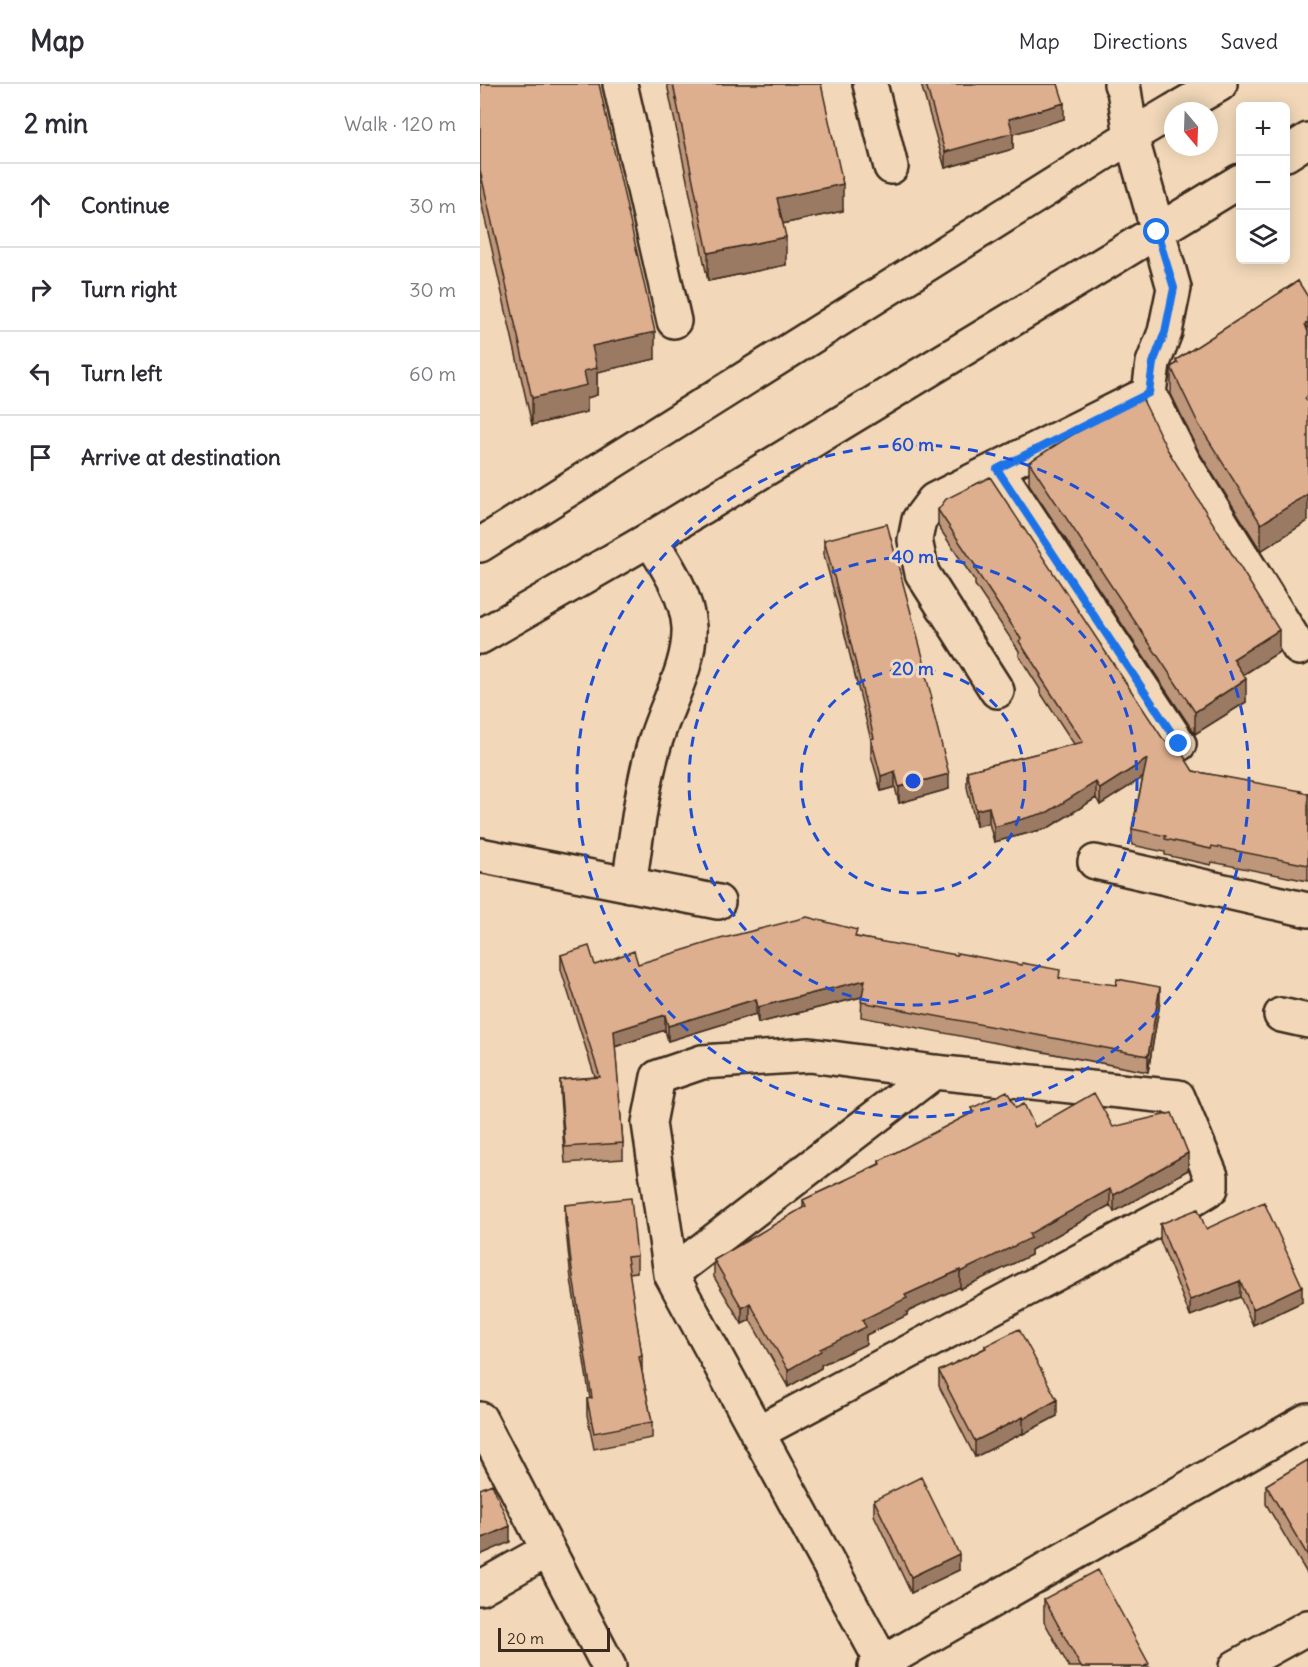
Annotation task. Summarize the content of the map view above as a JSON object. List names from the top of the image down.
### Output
{
  "scale_bar": "20 m",
  "north": "bottom",
  "page": {
    "header": "Map",
    "nav": ["Map", "Directions", "Saved"],
    "heading": ["2 min", "Walk · 120 m"],
    "map_buttons": ["+", "−"],
    "list": [
      ["Continue", "30 m"],
      ["Turn right", "30 m"],
      ["Turn left", "60 m"],
      "Arrive at destination"
    ],
    "scale": "20 m"
  },
  "rings": ["60 m", "40 m", "20 m"]
}
